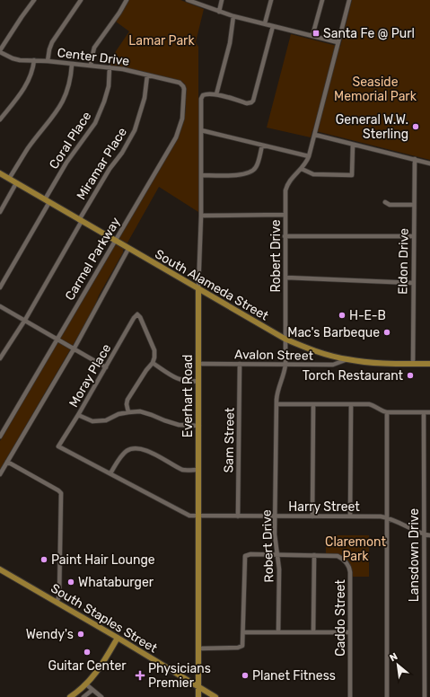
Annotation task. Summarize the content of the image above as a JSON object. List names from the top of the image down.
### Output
{
  "streets": {
    "main road": ["South Alameda Street", "Everhart Road", "South Staples Street"],
    "street": [
      "Center Drive",
      "Coral Place",
      "Miramar Place",
      "Robert Drive",
      "Carmel Parkway",
      "Eldon Drive",
      "Avalon Street",
      "Moray Place",
      "Sam Street",
      "Harry Street",
      "Lansdown Drive",
      "Caddo Street"
    ]
  },
  "crossings": [
    ["Center Drive", "Coral Place"],
    ["Center Drive", "Miramar Place"],
    ["Center Drive", "Carmel Parkway"],
    ["Coral Place", "South Alameda Street"],
    ["Miramar Place", "South Alameda Street"],
    ["Robert Drive", "South Alameda Street"],
    ["Robert Drive", "Avalon Street"],
    ["Robert Drive", "Harry Street"],
    ["Carmel Parkway", "South Alameda Street"],
    ["Eldon Drive", "South Alameda Street"],
    ["South Alameda Street", "Avalon Street"],
    ["South Alameda Street", "Everhart Road"],
    ["Avalon Street", "Everhart Road"],
    ["Avalon Street", "Sam Street"],
    ["Moray Place", "Harry Street"],
    ["Everhart Road", "Harry Street"],
    ["Everhart Road", "South Staples Street"],
    ["Sam Street", "Harry Street"],
    ["Harry Street", "Lansdown Drive"]
  ],
  "parks": ["Lamar Park", "Seaside Memorial Park", "Claremont Park"],
  "places": {
    "transit": ["Santa Fe @ Purl"],
    "other": [
      "General W.W. Sterling",
      "H-E-B",
      "Mac's Barbeque",
      "Torch Restaurant",
      "Paint Hair Lounge",
      "Whataburger",
      "Wendy's",
      "Guitar Center",
      "Planet Fitness"
    ],
    "health": ["Physicians Premier"]
  },
  "north": "top left"
}
